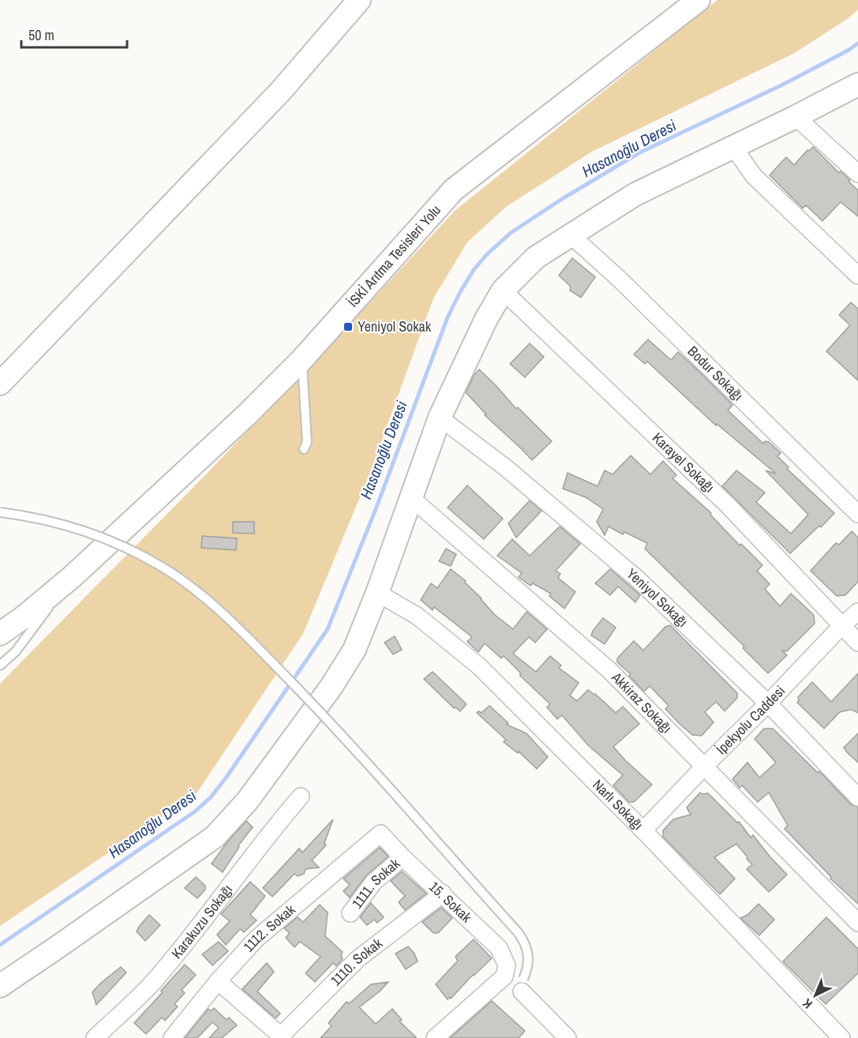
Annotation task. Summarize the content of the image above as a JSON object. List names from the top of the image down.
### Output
{
  "streets": {
    "street": [
      "İSKİ Arıtma Tesisleri Yolu",
      "Bodur Sokağı",
      "Karayel Sokağı",
      "Yeniyol Sokağı",
      "Akkiraz Sokağı",
      "İpekyolu Caddesi",
      "Narlı Sokağı",
      "1111. Sokak",
      "15. Sokak",
      "Karakuzu Sokağı",
      "1112. Sokak",
      "1110. Sokak"
    ]
  },
  "crossings": [
    ["Karayel Sokağı", "İpekyolu Caddesi"],
    ["Yeniyol Sokağı", "İpekyolu Caddesi"],
    ["Akkiraz Sokağı", "İpekyolu Caddesi"],
    ["İpekyolu Caddesi", "Narlı Sokağı"],
    ["1111. Sokak", "15. Sokak"],
    ["15. Sokak", "1112. Sokak"],
    ["15. Sokak", "1110. Sokak"]
  ],
  "water": ["Hasanoğlu Deresi"],
  "places": {
    "transit": ["Yeniyol Sokak"]
  },
  "scale_bar": "50 m",
  "north": "bottom left"
}
